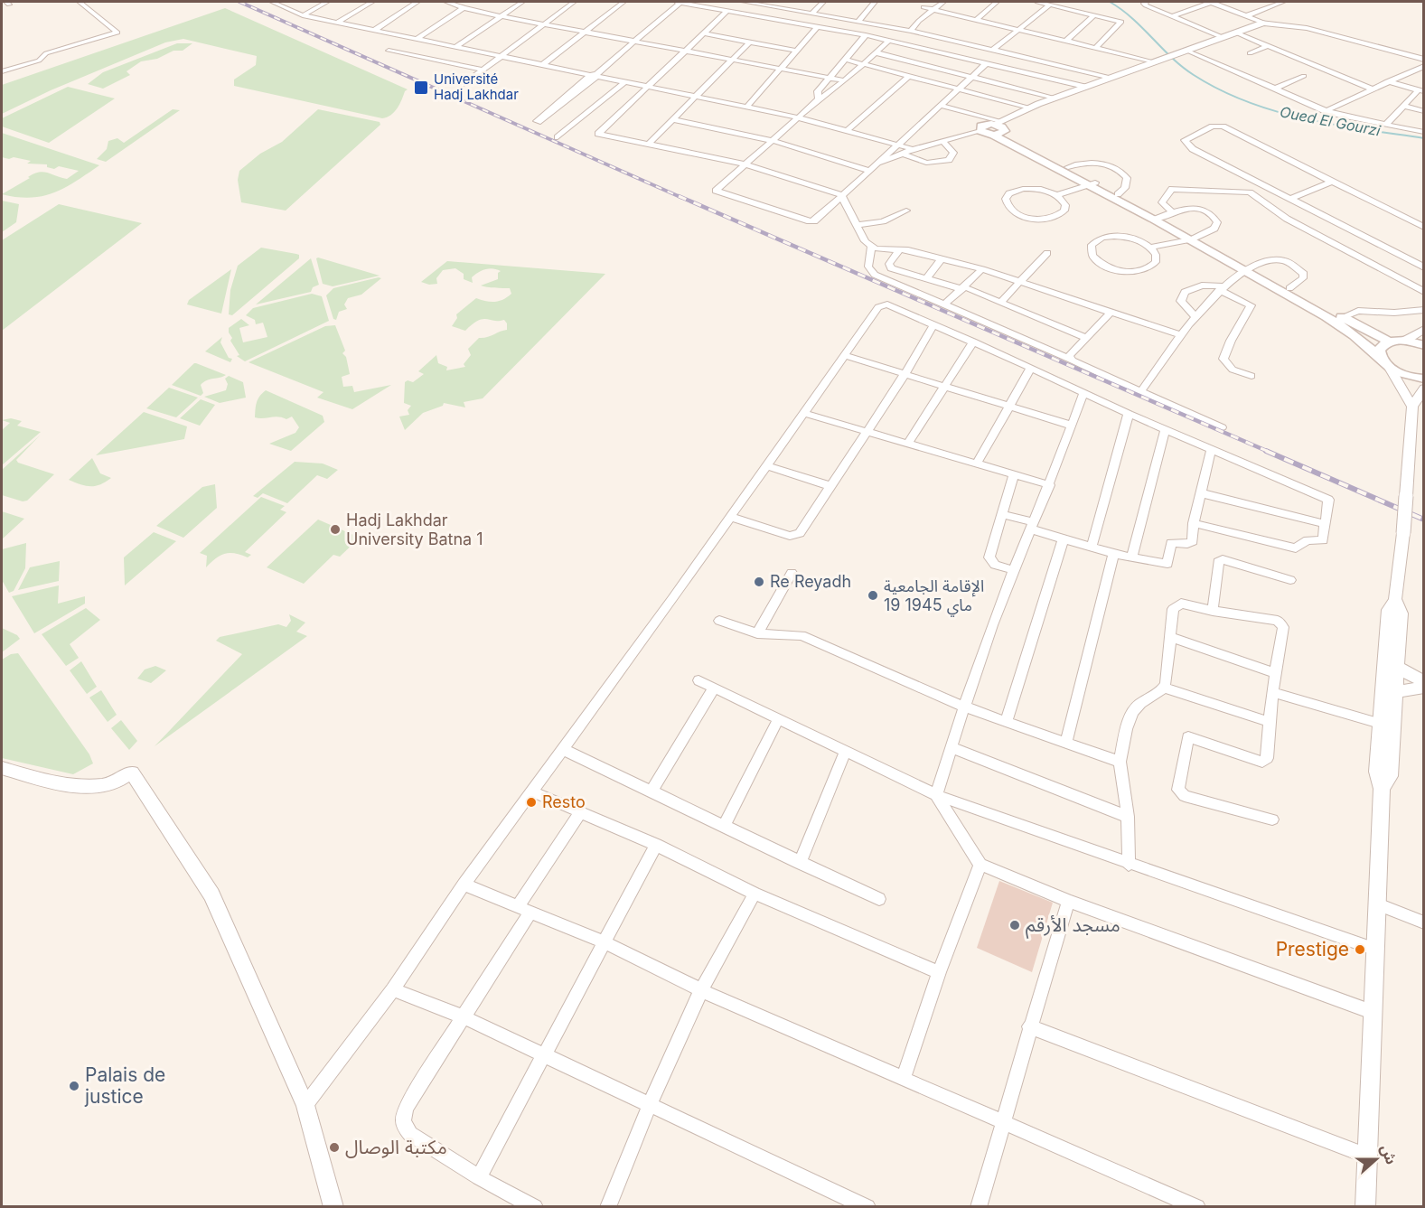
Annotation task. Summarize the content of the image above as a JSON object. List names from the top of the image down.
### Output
{
  "water": ["Oued El Gourzi"],
  "places": {
    "transit": ["Université Hadj Lakhdar"],
    "other": [
      "Hadj Lakhdar University Batna 1",
      "Re Reyadh",
      "الإقامة الجامعية 19 ماي 1945",
      "Resto",
      "مسجد الأرقم",
      "Prestige",
      "Palais de justice",
      "مكتبة الوصال"
    ]
  },
  "north": "right"
}
